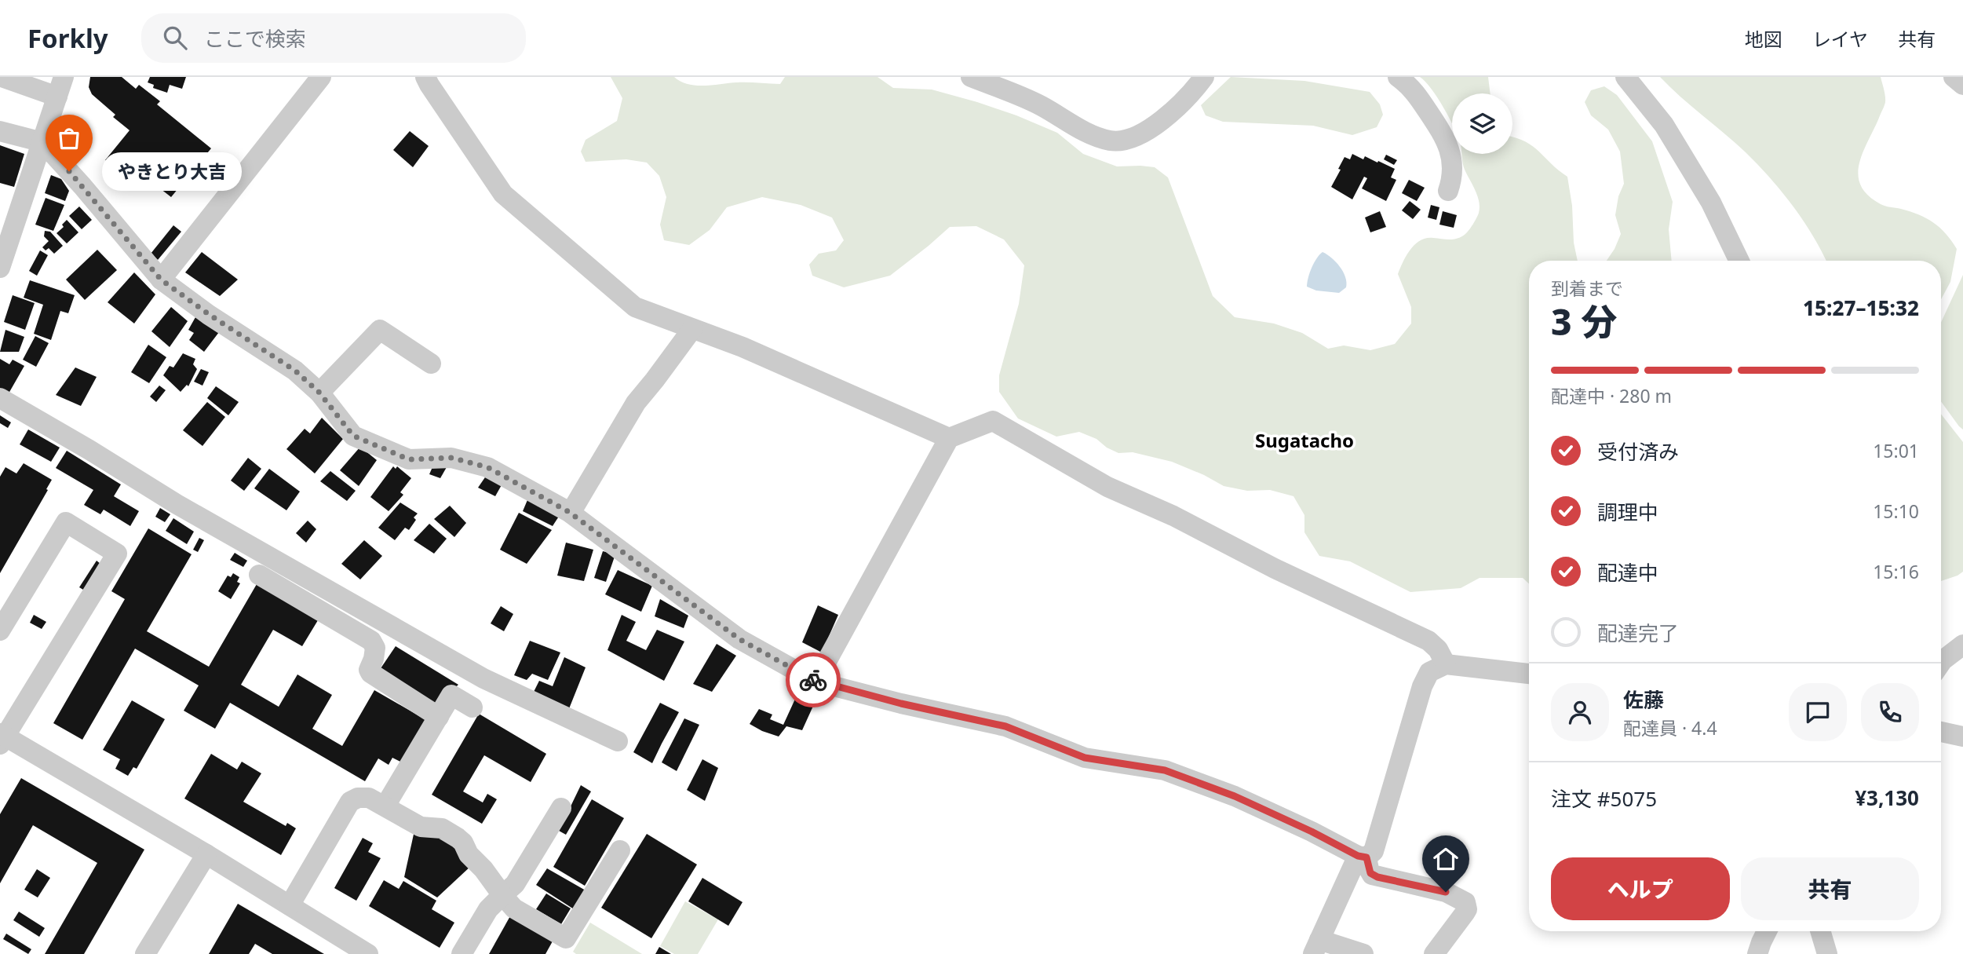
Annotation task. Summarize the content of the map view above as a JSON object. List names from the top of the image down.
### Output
{
  "districts": ["Sugatacho"],
  "places": ["やきとり大吉"],
  "page": {
    "header": "Forkly",
    "search": "ここで検索",
    "nav": ["地図", "レイヤ", "共有"],
    "bubble": "やきとり大吉",
    "heading": ["3 分", "到着まで", "15:27–15:32"],
    "panel": [
      "佐藤",
      "配達員 · 4.4",
      "注文 #5075",
      "¥3,130"
    ],
    "bar": "配達中 · 280 m",
    "list": [
      ["受付済み", "15:01"],
      ["調理中", "15:10"],
      ["配達中", "15:16"],
      "配達完了"
    ],
    "buttons": ["ヘルプ", "共有"]
  }
}
